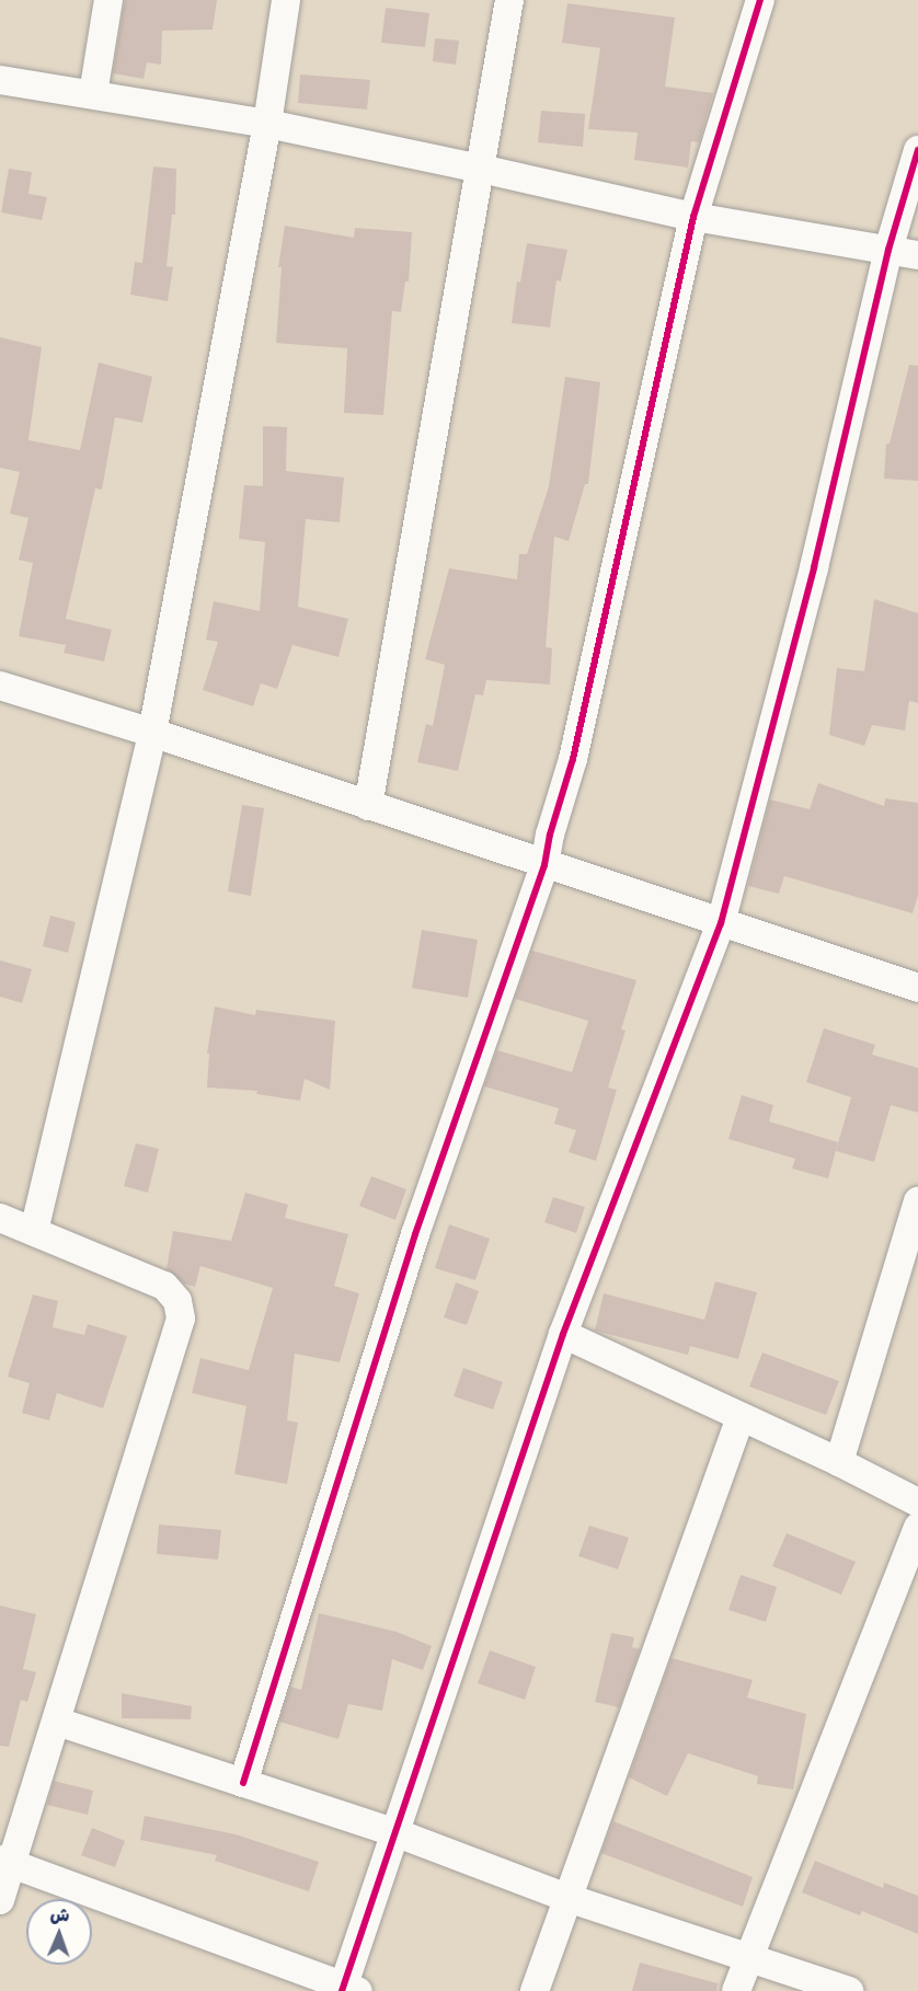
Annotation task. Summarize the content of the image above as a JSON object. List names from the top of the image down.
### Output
{
  "north": "top"
}
